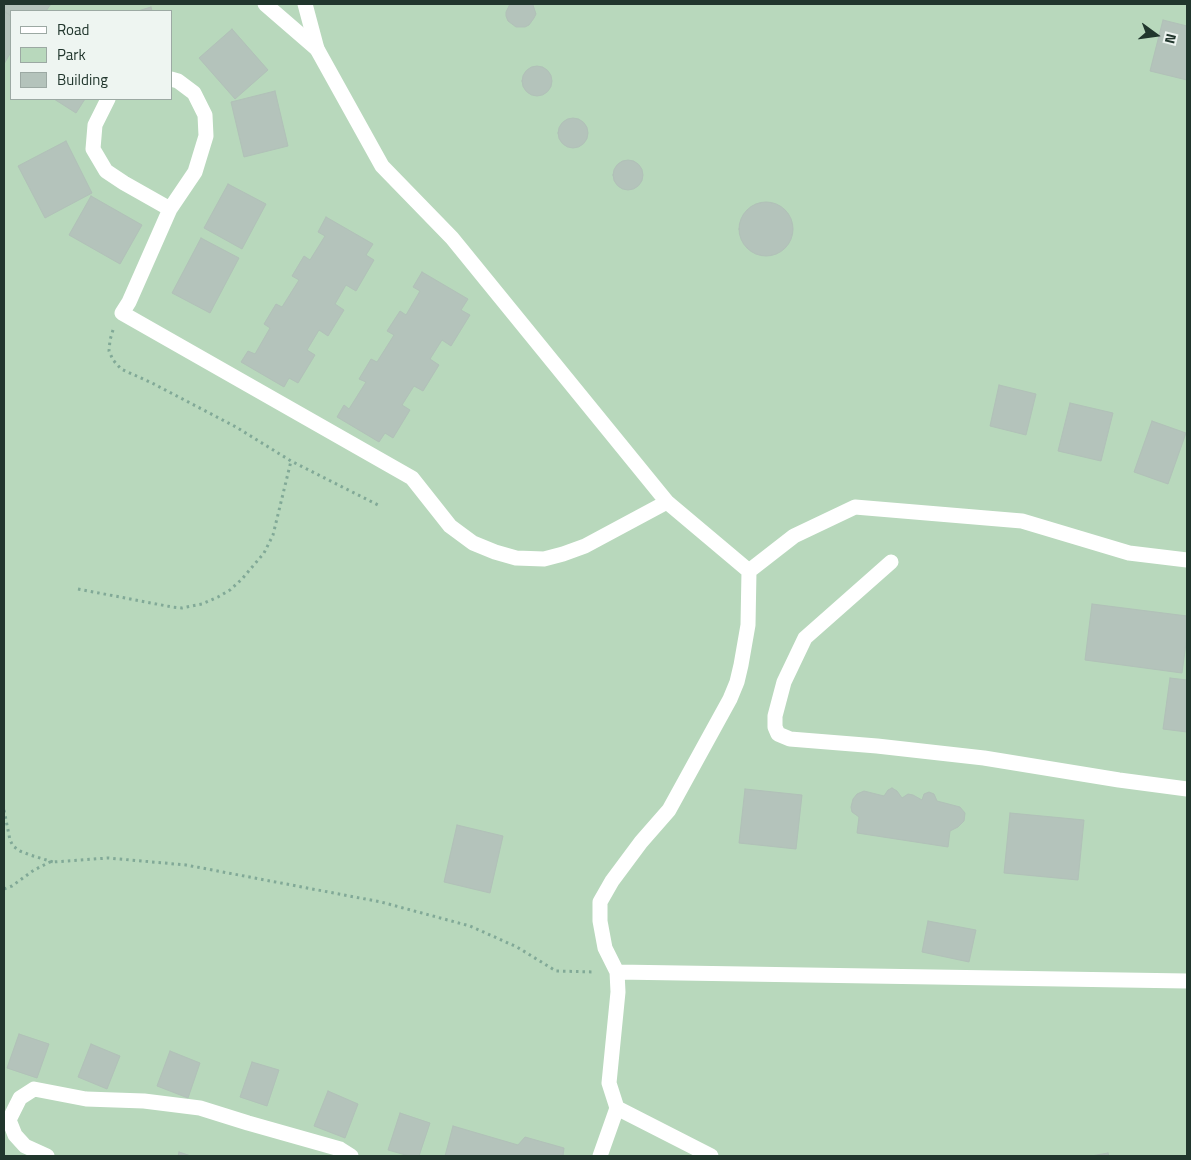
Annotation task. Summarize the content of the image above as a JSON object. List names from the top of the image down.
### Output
{
  "legend": ["Road", "Park", "Building"],
  "north": "right"
}
